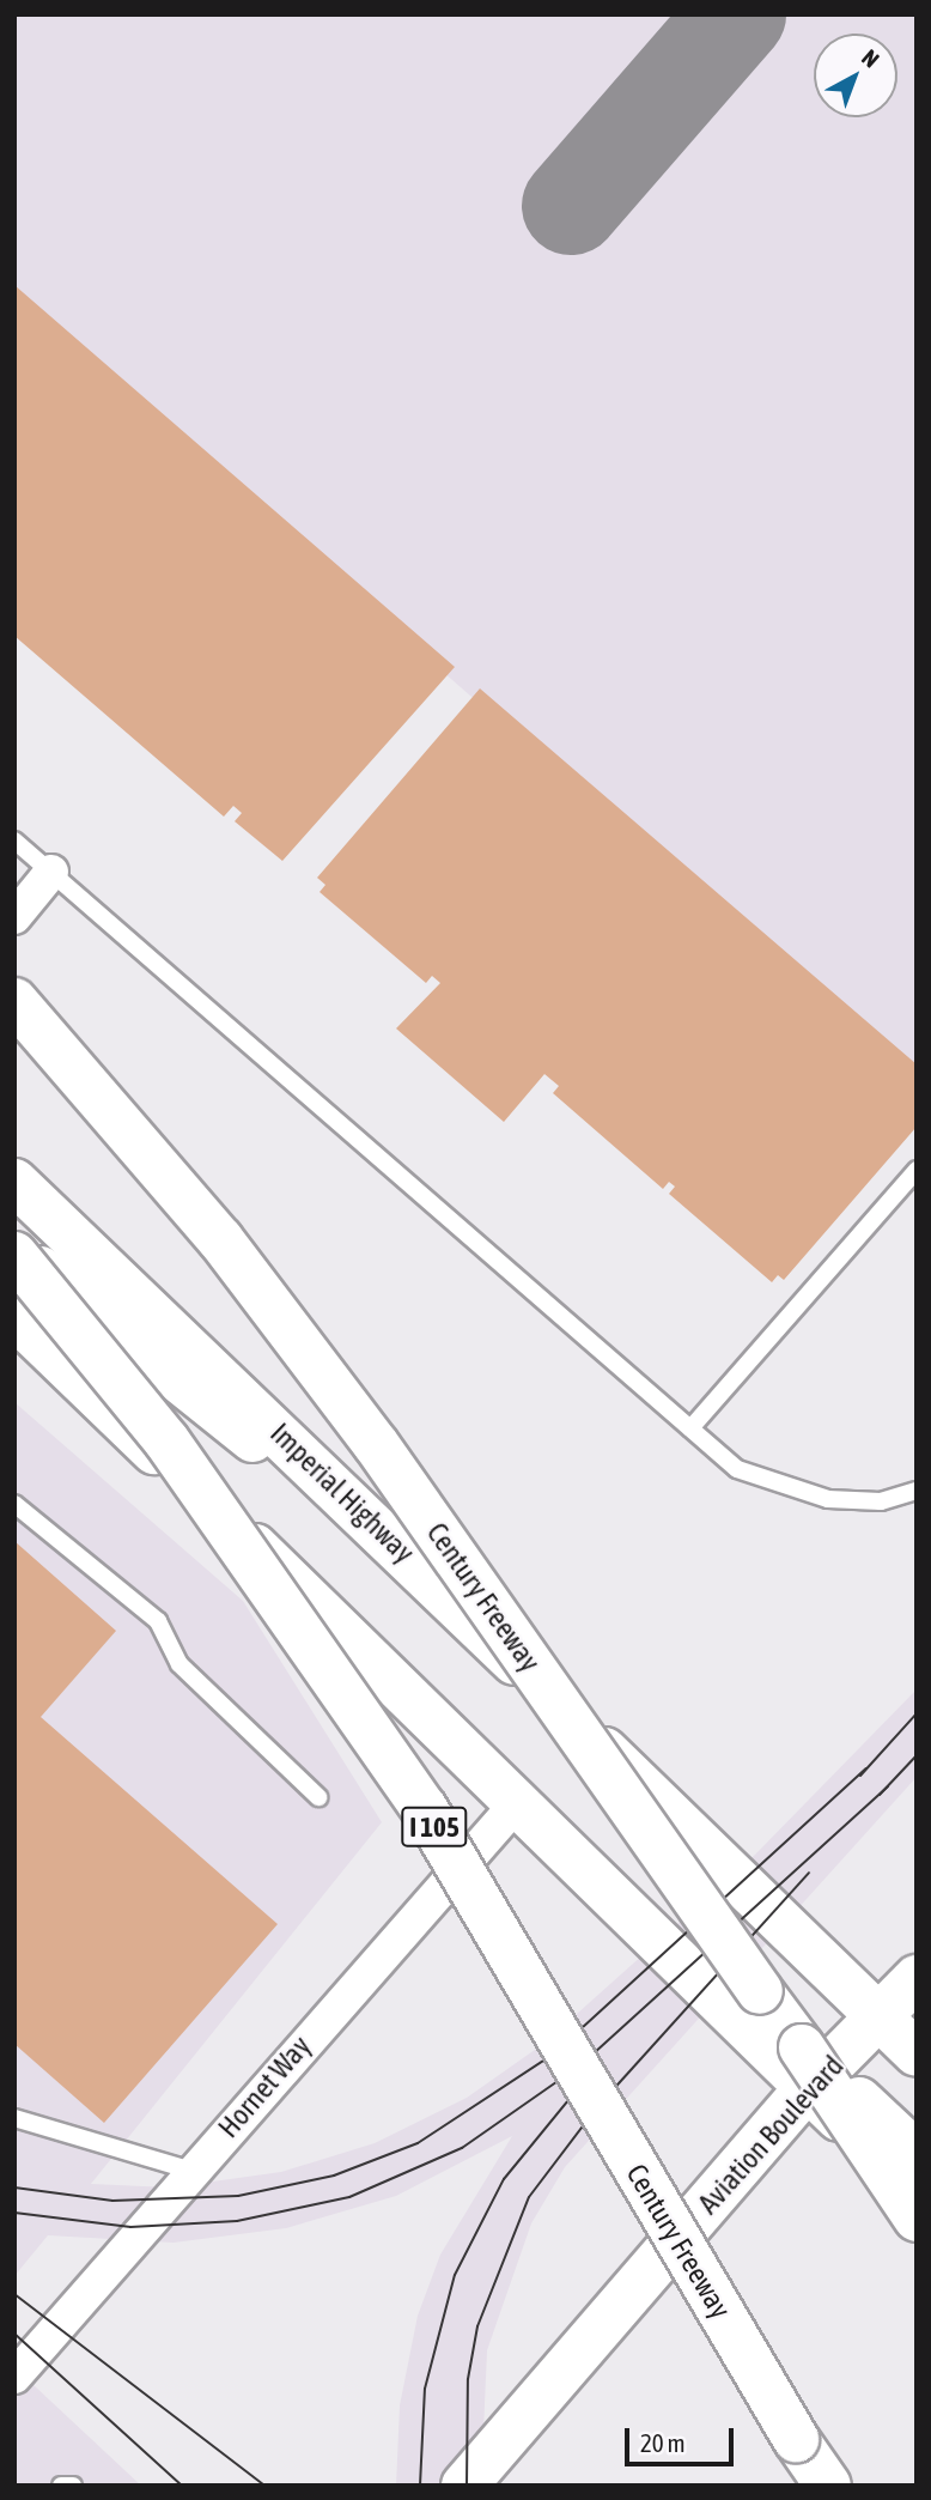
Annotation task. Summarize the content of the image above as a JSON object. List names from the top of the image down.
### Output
{
  "streets": {
    "main road": [
      "Imperial Highway",
      "Century Freeway",
      "I 105",
      "Aviation Boulevard"
    ],
    "street": ["Hornet Way"]
  },
  "crossings": [
    ["Imperial Highway", "Aviation Boulevard"],
    ["Century Freeway", "Aviation Boulevard"]
  ],
  "scale_bar": "20 m",
  "north": "top right"
}
